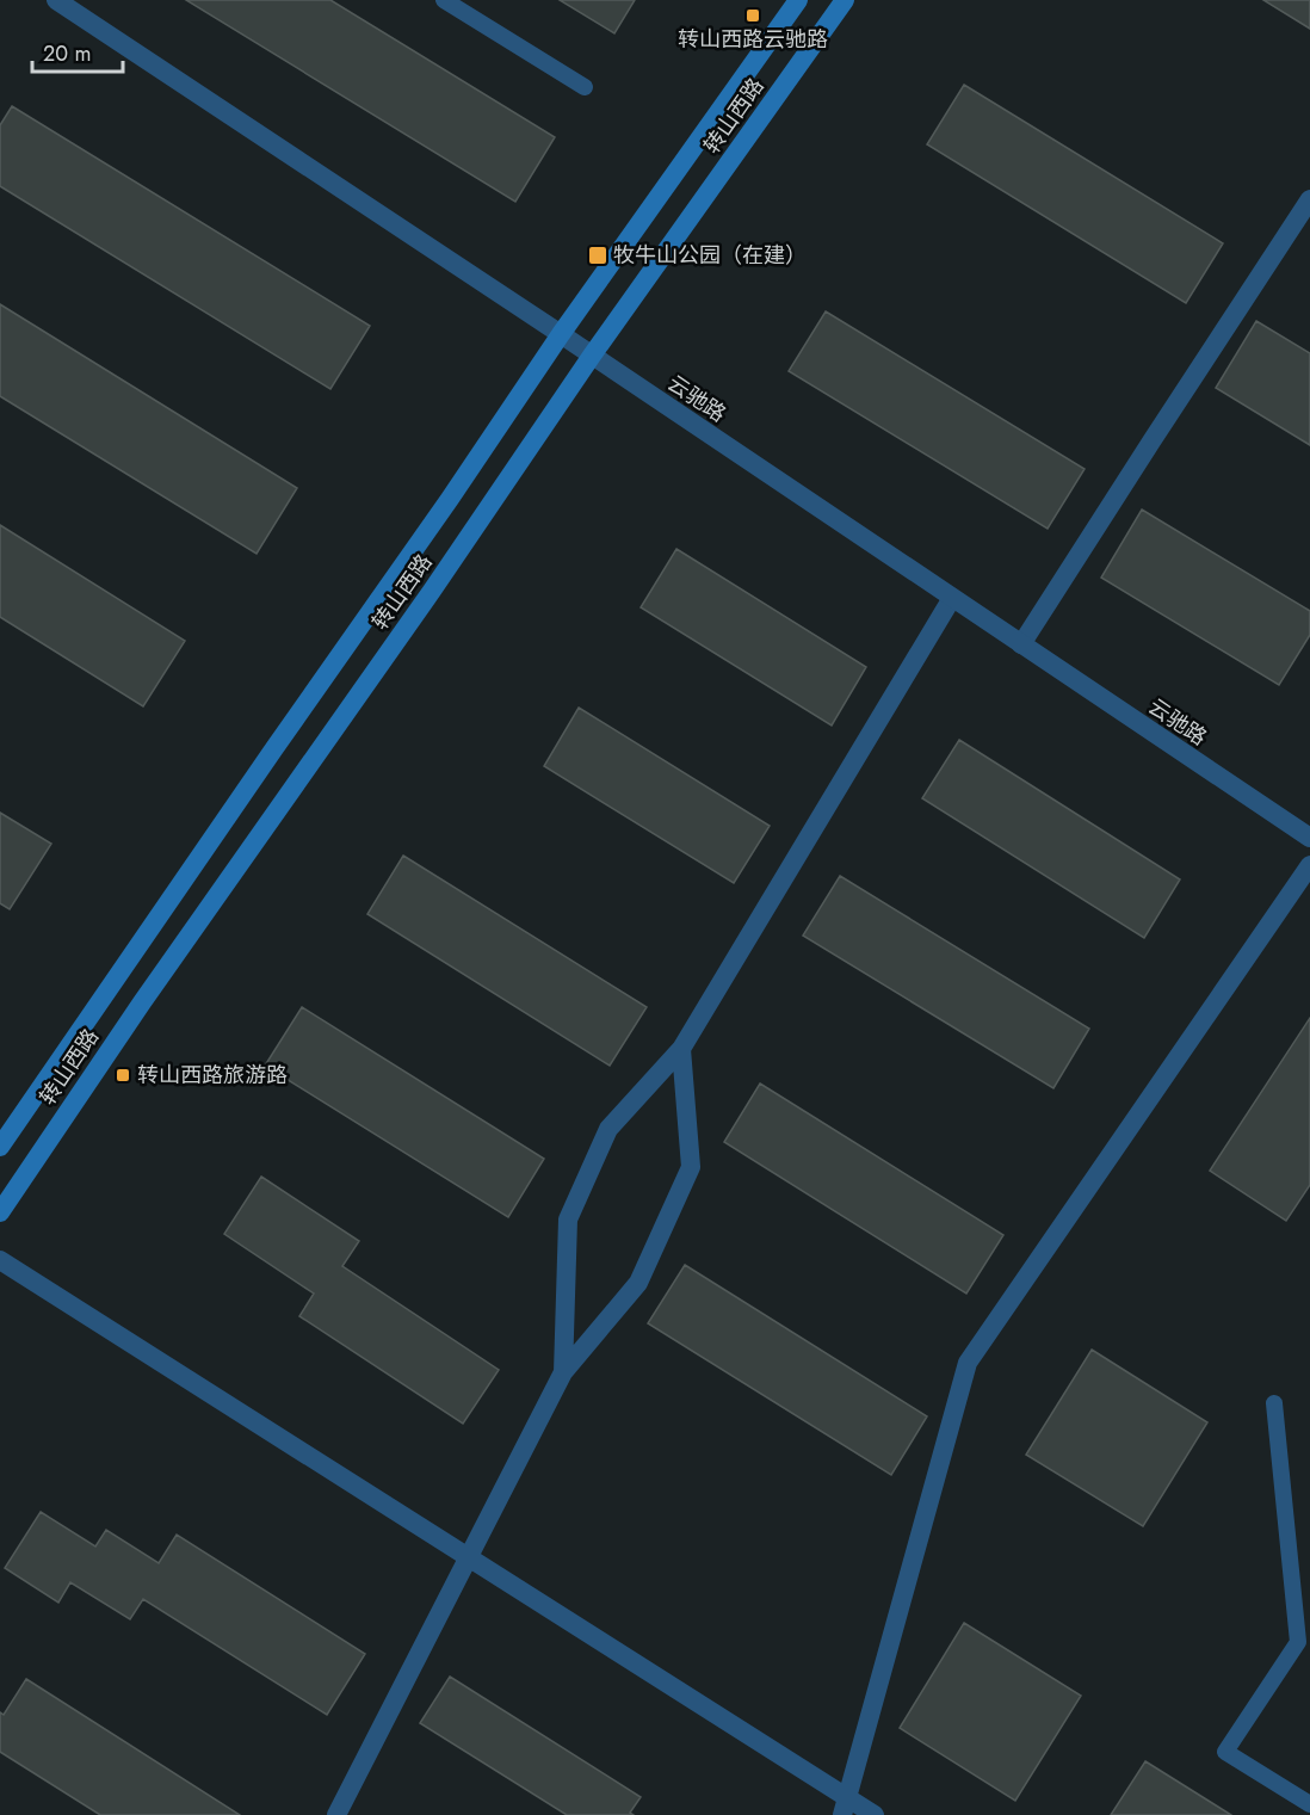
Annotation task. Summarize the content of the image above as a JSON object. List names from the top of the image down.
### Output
{
  "streets": {
    "main road": ["转山西路"],
    "street": ["云驰路"]
  },
  "crossings": [
    ["转山西路", "云驰路"]
  ],
  "places": {
    "transit": ["转山西路云驰路", "牧牛山公园（在建）", "转山西路旅游路"]
  },
  "scale_bar": "20 m"
}
